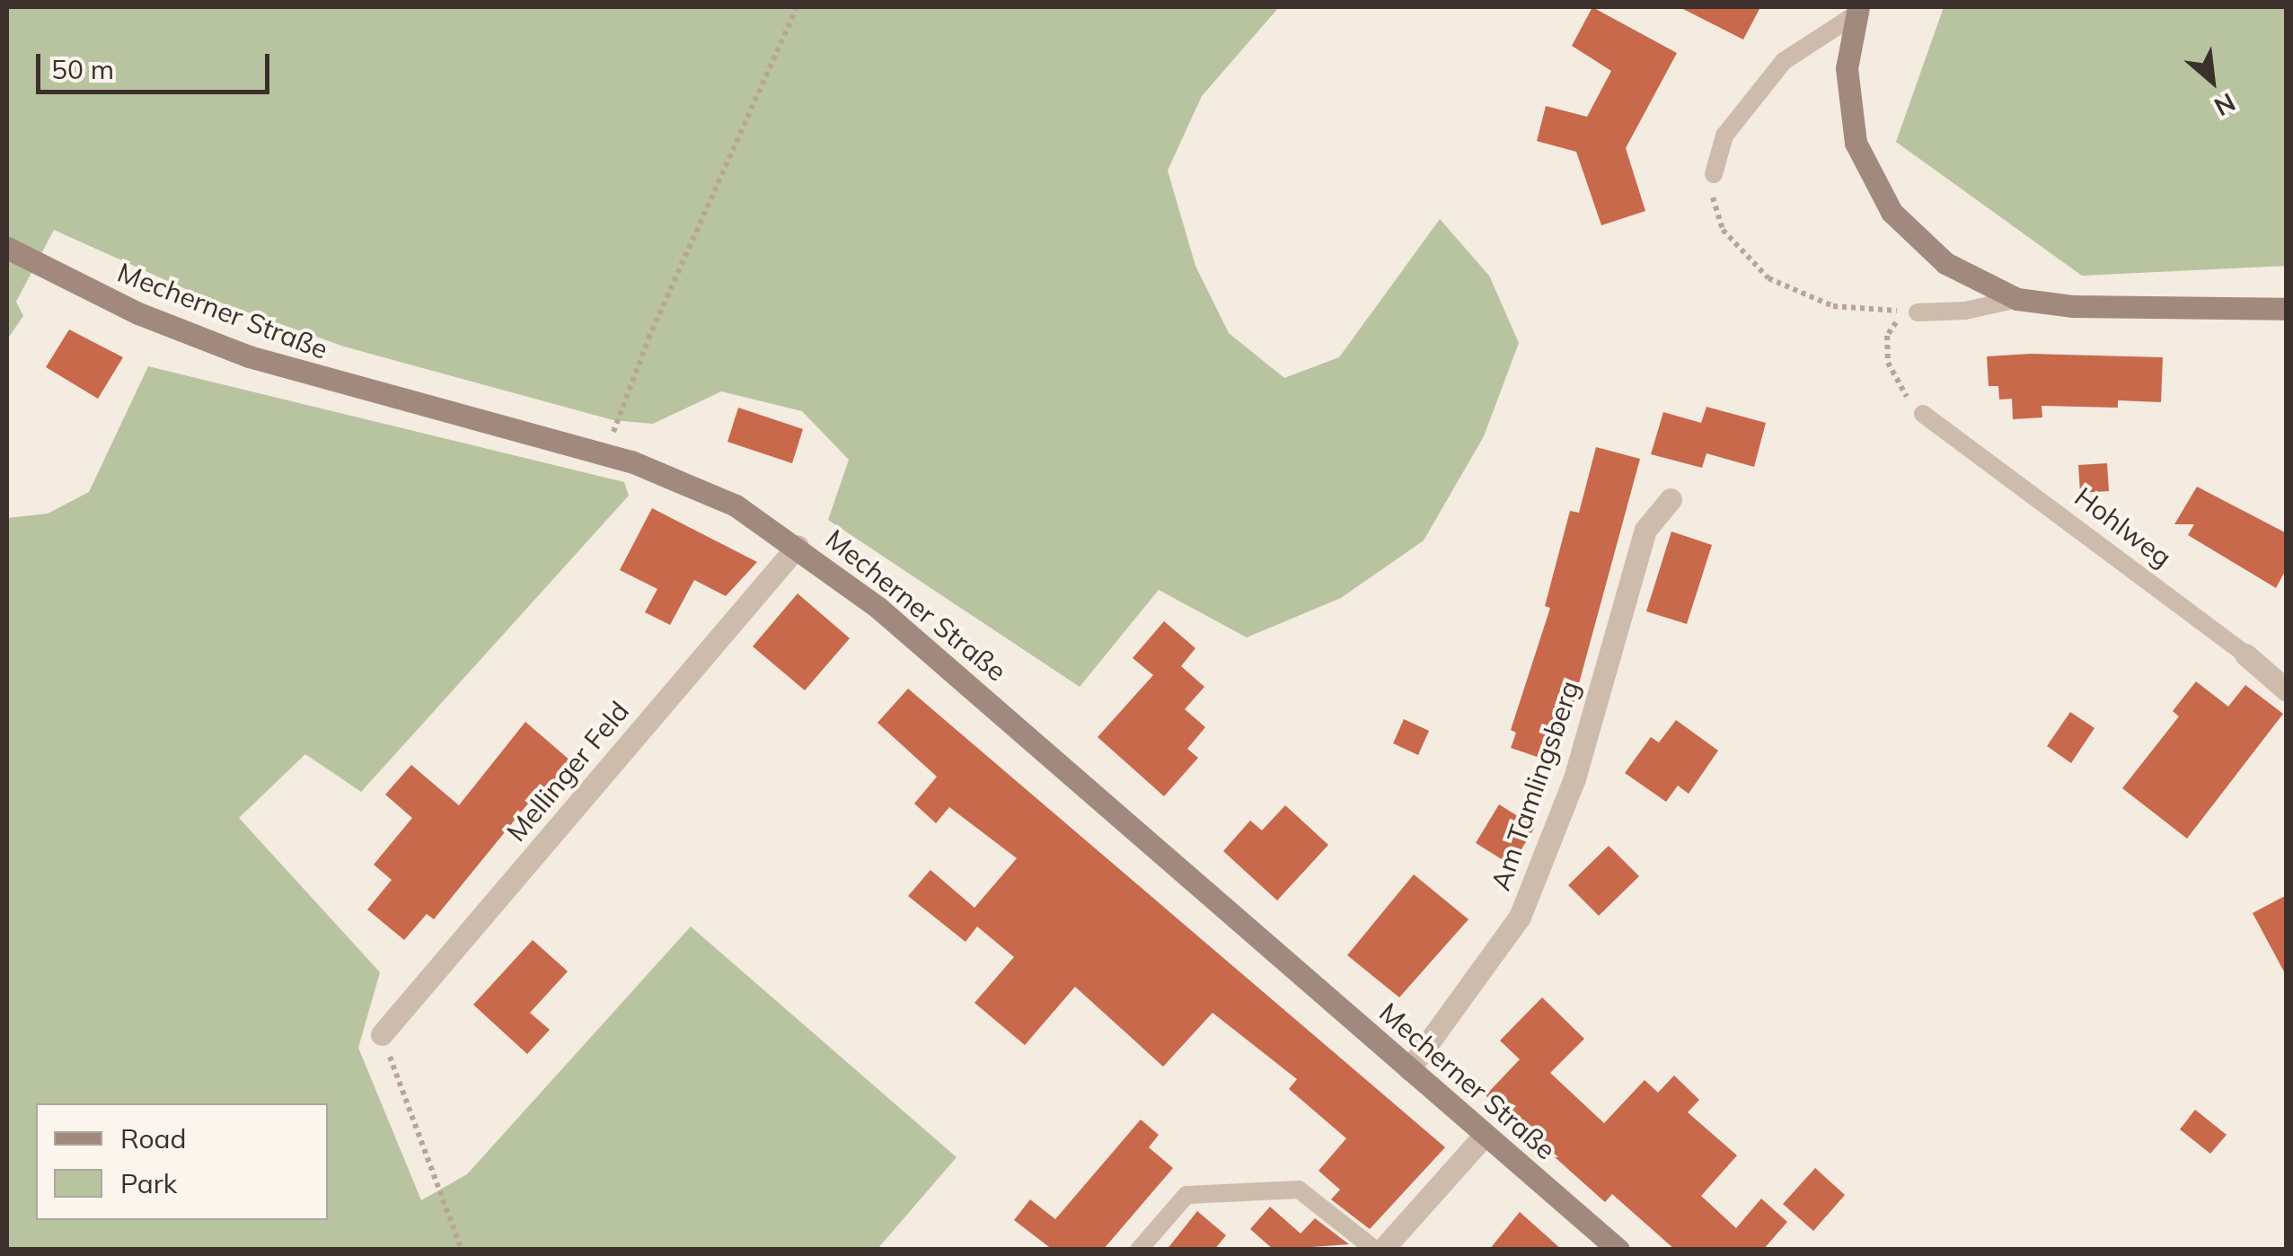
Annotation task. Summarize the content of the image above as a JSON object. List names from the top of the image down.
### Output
{
  "streets": {
    "main road": ["Mecherner Straße"],
    "street": ["Hohlweg", "Mellinger Feld", "Am Tamlingsberg"]
  },
  "crossings": [
    ["Mecherner Straße", "Mellinger Feld"],
    ["Mecherner Straße", "Am Tamlingsberg"]
  ],
  "legend": ["Road", "Park"],
  "scale_bar": "50 m",
  "north": "bottom right"
}
